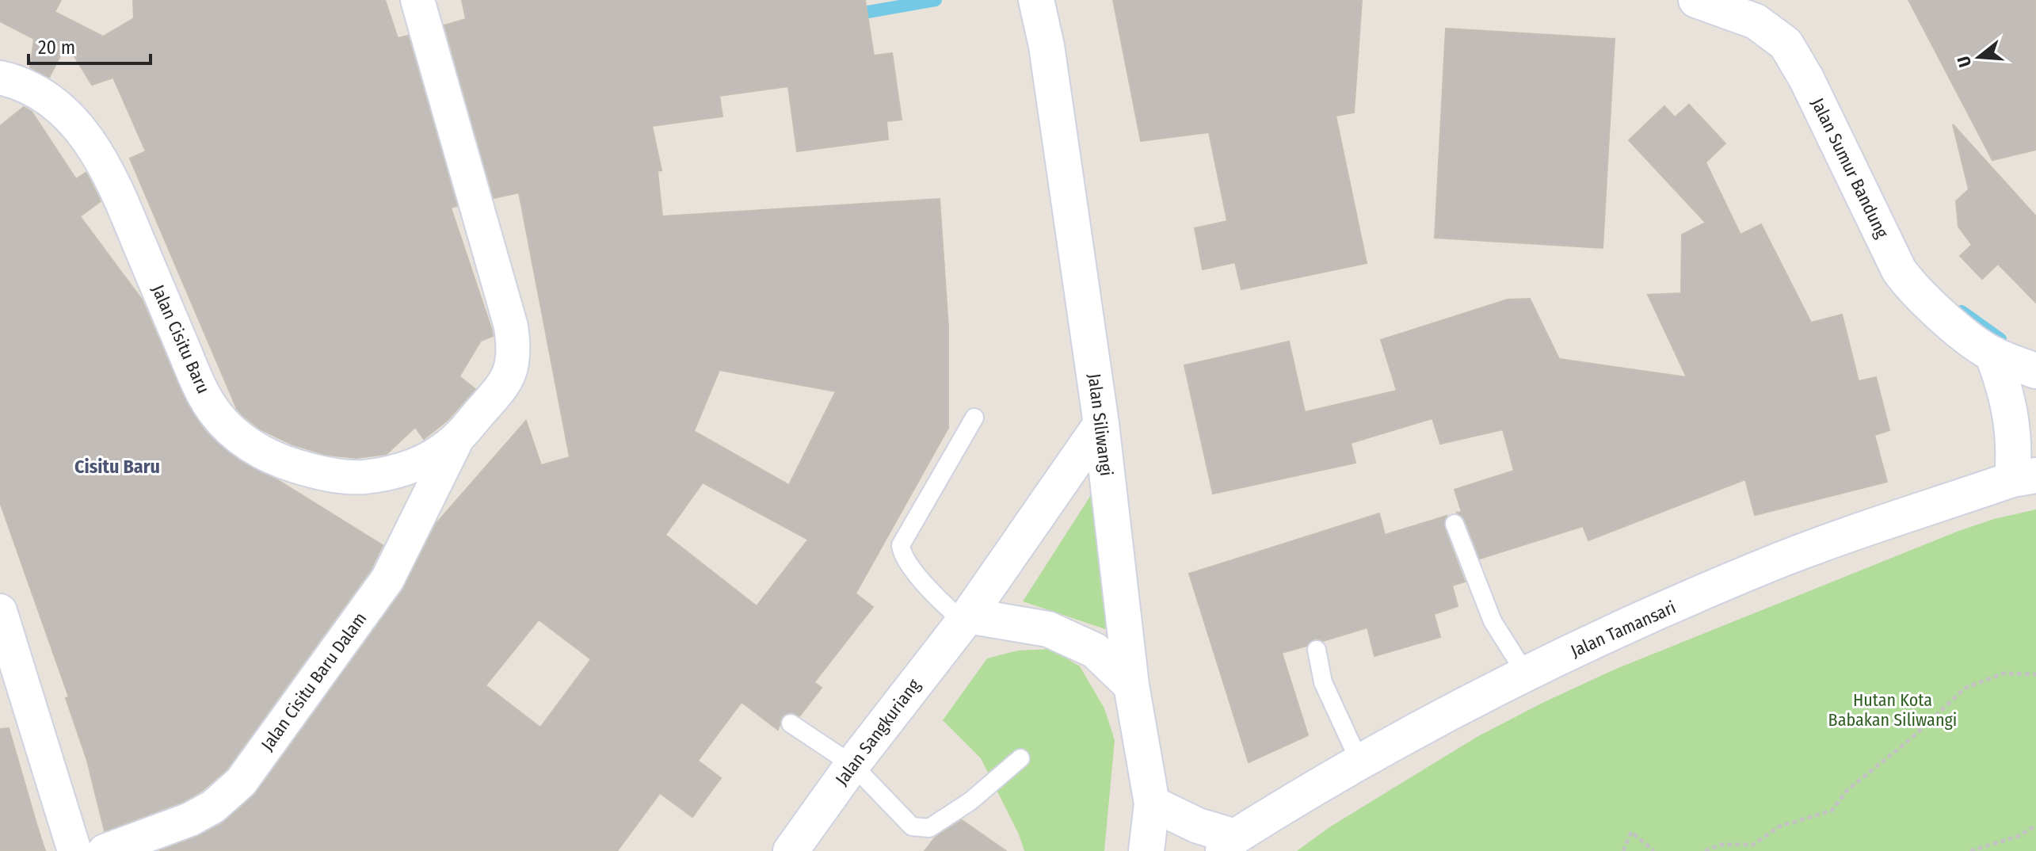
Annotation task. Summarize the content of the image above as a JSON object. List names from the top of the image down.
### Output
{
  "streets": {
    "main road": [
      "Jalan Sumur Bandung",
      "Jalan Siliwangi",
      "Jalan Tamansari",
      "Jalan Sangkuriang"
    ],
    "street": ["Jalan Cisitu Baru", "Jalan Cisitu Baru Dalam"]
  },
  "crossings": [
    ["Jalan Cisitu Baru", "Jalan Cisitu Baru Dalam"],
    ["Jalan Siliwangi", "Jalan Tamansari"],
    ["Jalan Siliwangi", "Jalan Sangkuriang"]
  ],
  "districts": ["Cisitu Baru"],
  "parks": ["Hutan Kota Babakan Siliwangi"],
  "scale_bar": "20 m",
  "north": "left"
}
